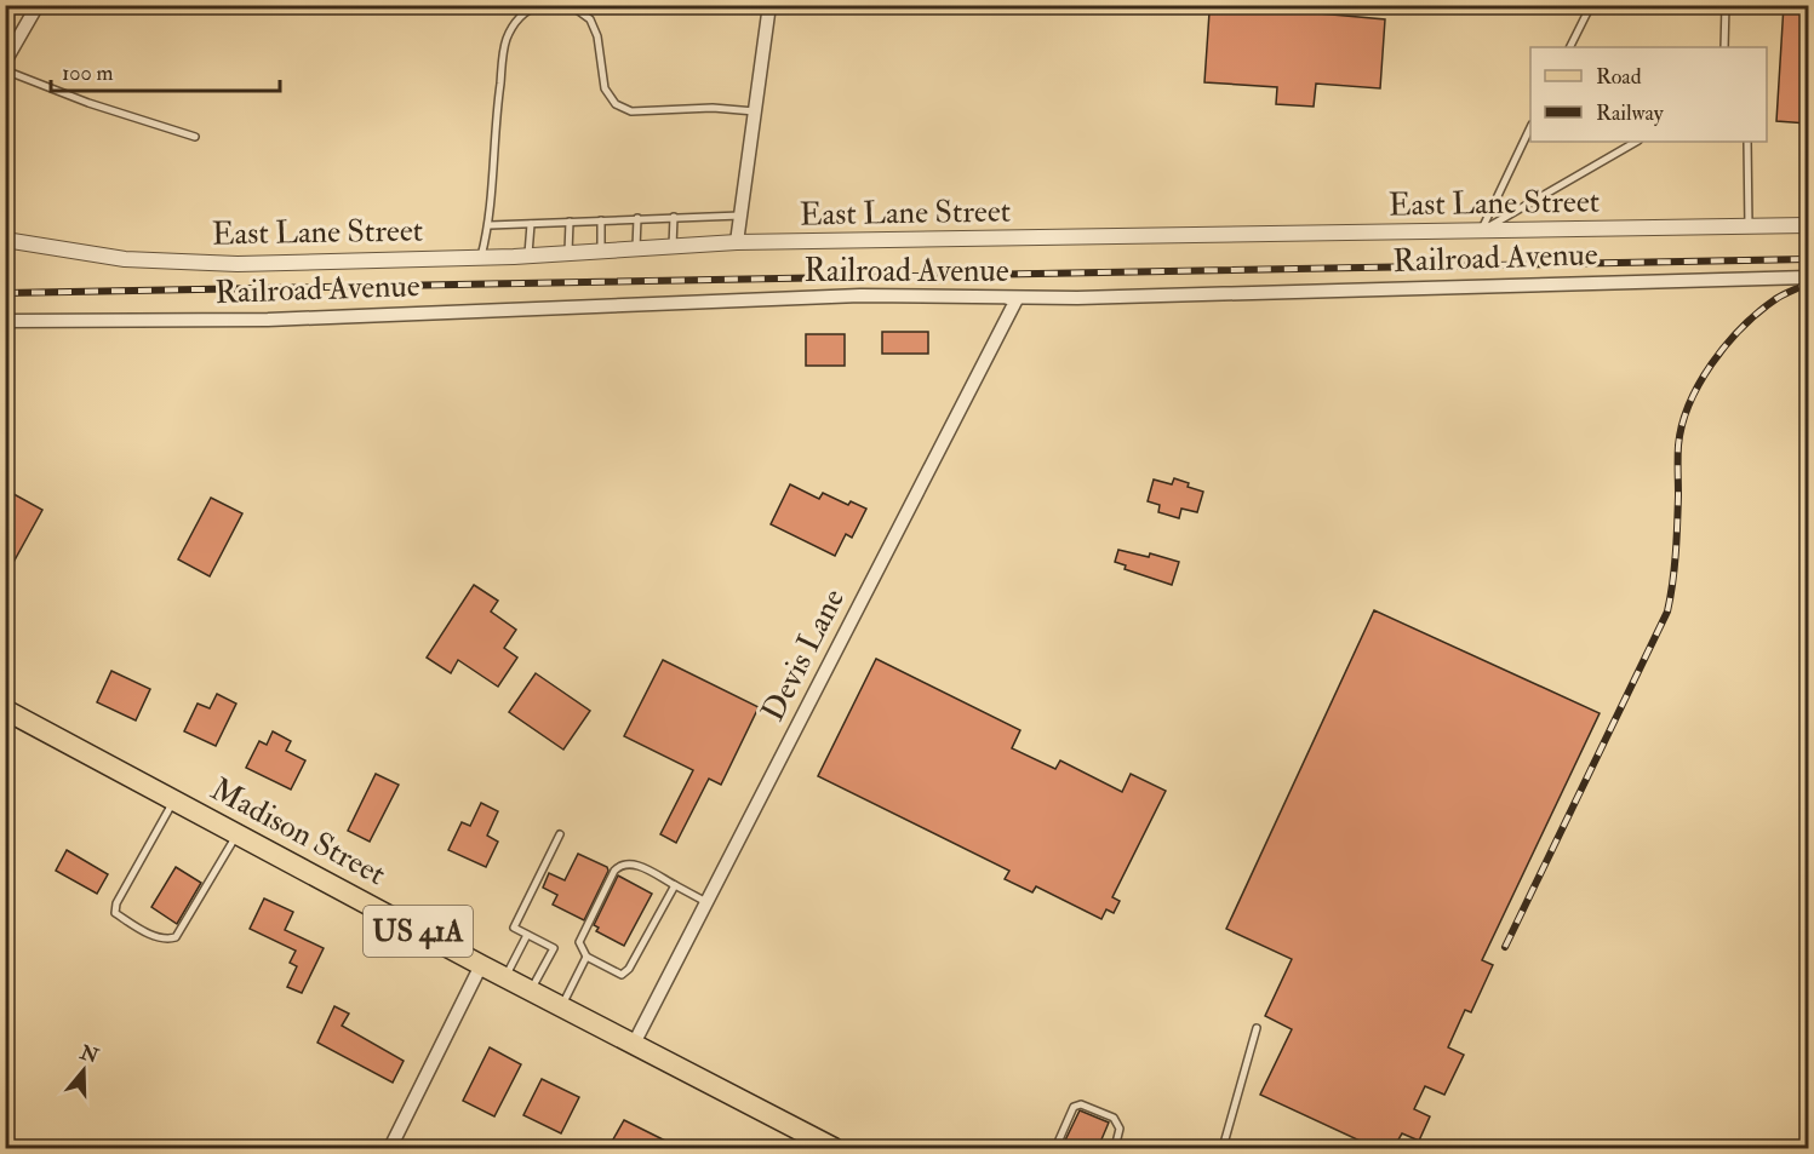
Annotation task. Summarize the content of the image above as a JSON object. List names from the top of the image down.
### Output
{
  "streets": {
    "main road": ["Madison Street", "US 41A"],
    "street": ["East Lane Street", "Railroad Avenue", "Devis Lane"]
  },
  "crossings": [
    ["Railroad Avenue", "Devis Lane"],
    ["Devis Lane", "Madison Street"]
  ],
  "legend": ["Road", "Railway"],
  "scale_bar": "100 m",
  "north": "top"
}
